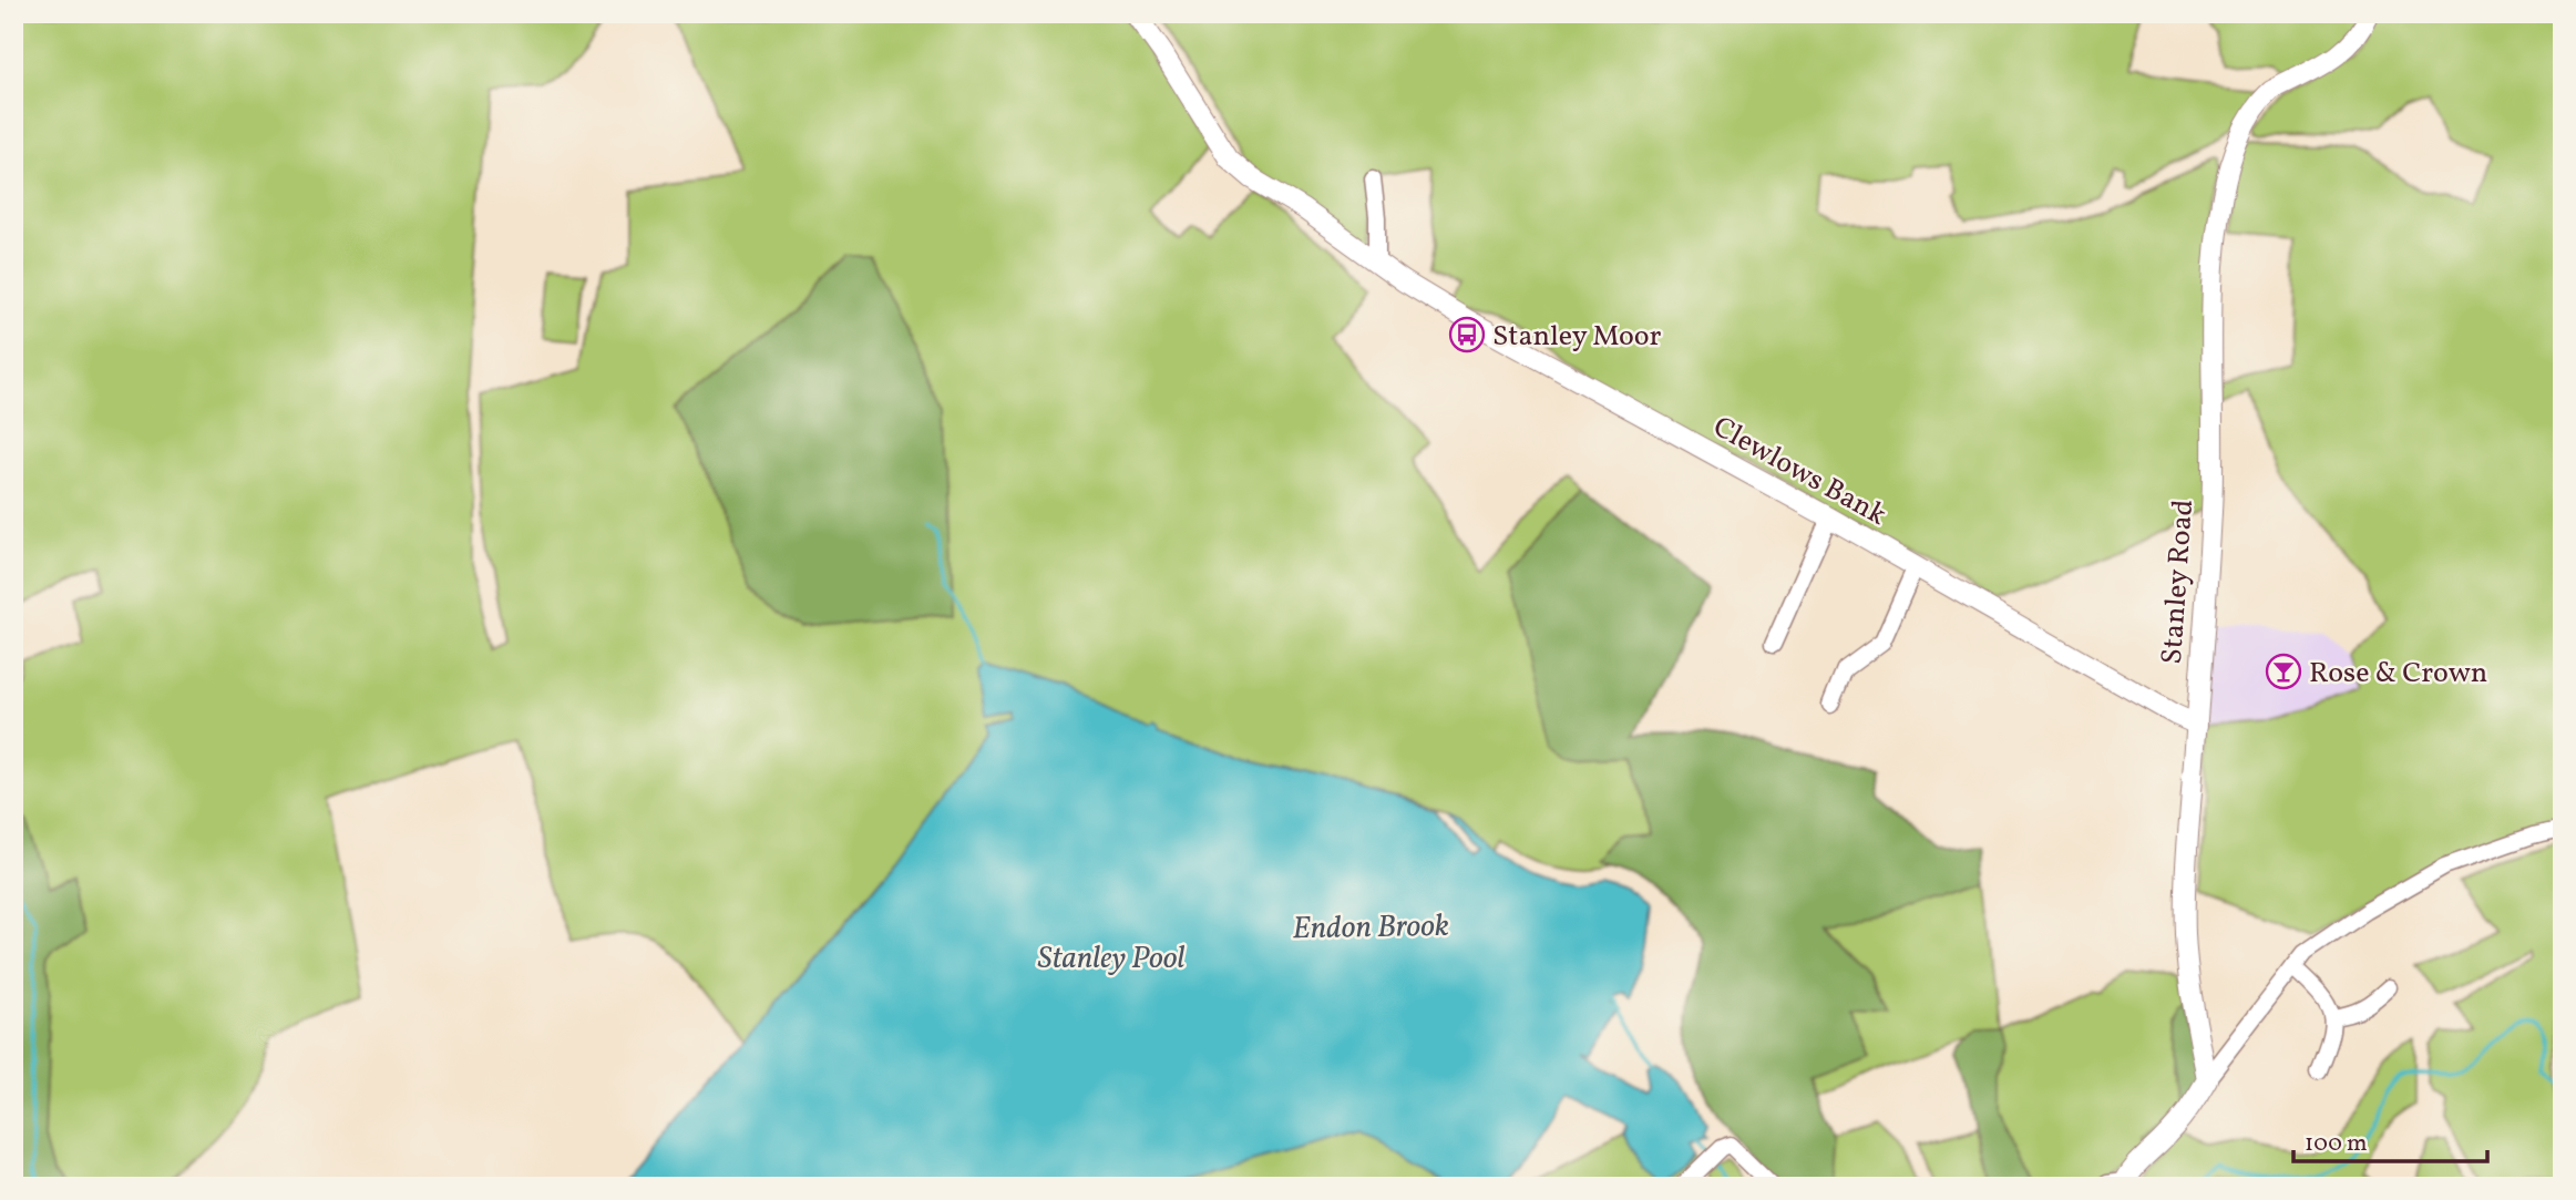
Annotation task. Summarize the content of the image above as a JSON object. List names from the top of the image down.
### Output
{
  "streets": {
    "street": ["Clewlows Bank", "Stanley Road"]
  },
  "crossings": [
    ["Clewlows Bank", "Stanley Road"]
  ],
  "water": ["Endon Brook", "Stanley Pool"],
  "places": {
    "bus stop": ["Stanley Moor"],
    "bar": ["Rose & Crown"]
  },
  "scale_bar": "100 m"
}
